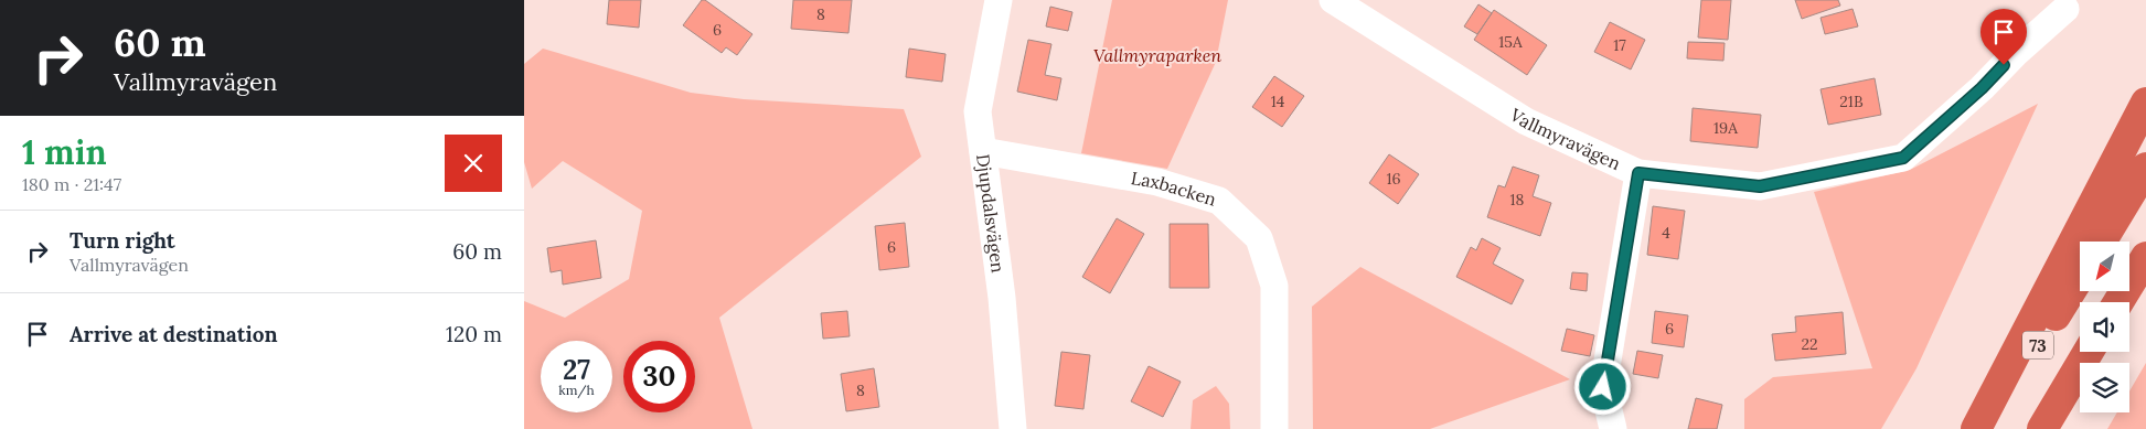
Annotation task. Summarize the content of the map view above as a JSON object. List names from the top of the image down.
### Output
{
  "streets": {
    "highway": ["73"],
    "street": ["Vallmyravägen", "Laxbacken", "Djupdalsvägen"]
  },
  "crossings": [
    ["Laxbacken", "Djupdalsvägen"]
  ],
  "parks": ["Vallmyraparken"],
  "house_numbers": [
    "8",
    "6",
    "15A",
    "17",
    "14",
    "21B",
    "19A",
    "16",
    "18",
    "4",
    "6",
    "6",
    "22",
    "8"
  ],
  "north": "bottom left",
  "page": {
    "turn": ["60 m", "Vallmyravägen"],
    "heading": ["1 min", "180 m · 21:47"],
    "list": [
      {
        "name": "Turn right",
        "note": "Vallmyravägen",
        "value": "60 m"
      },
      {
        "name": "Arrive at destination",
        "value": "120 m"
      }
    ],
    "speed": "27 km/h",
    "limit": "30"
  }
}
